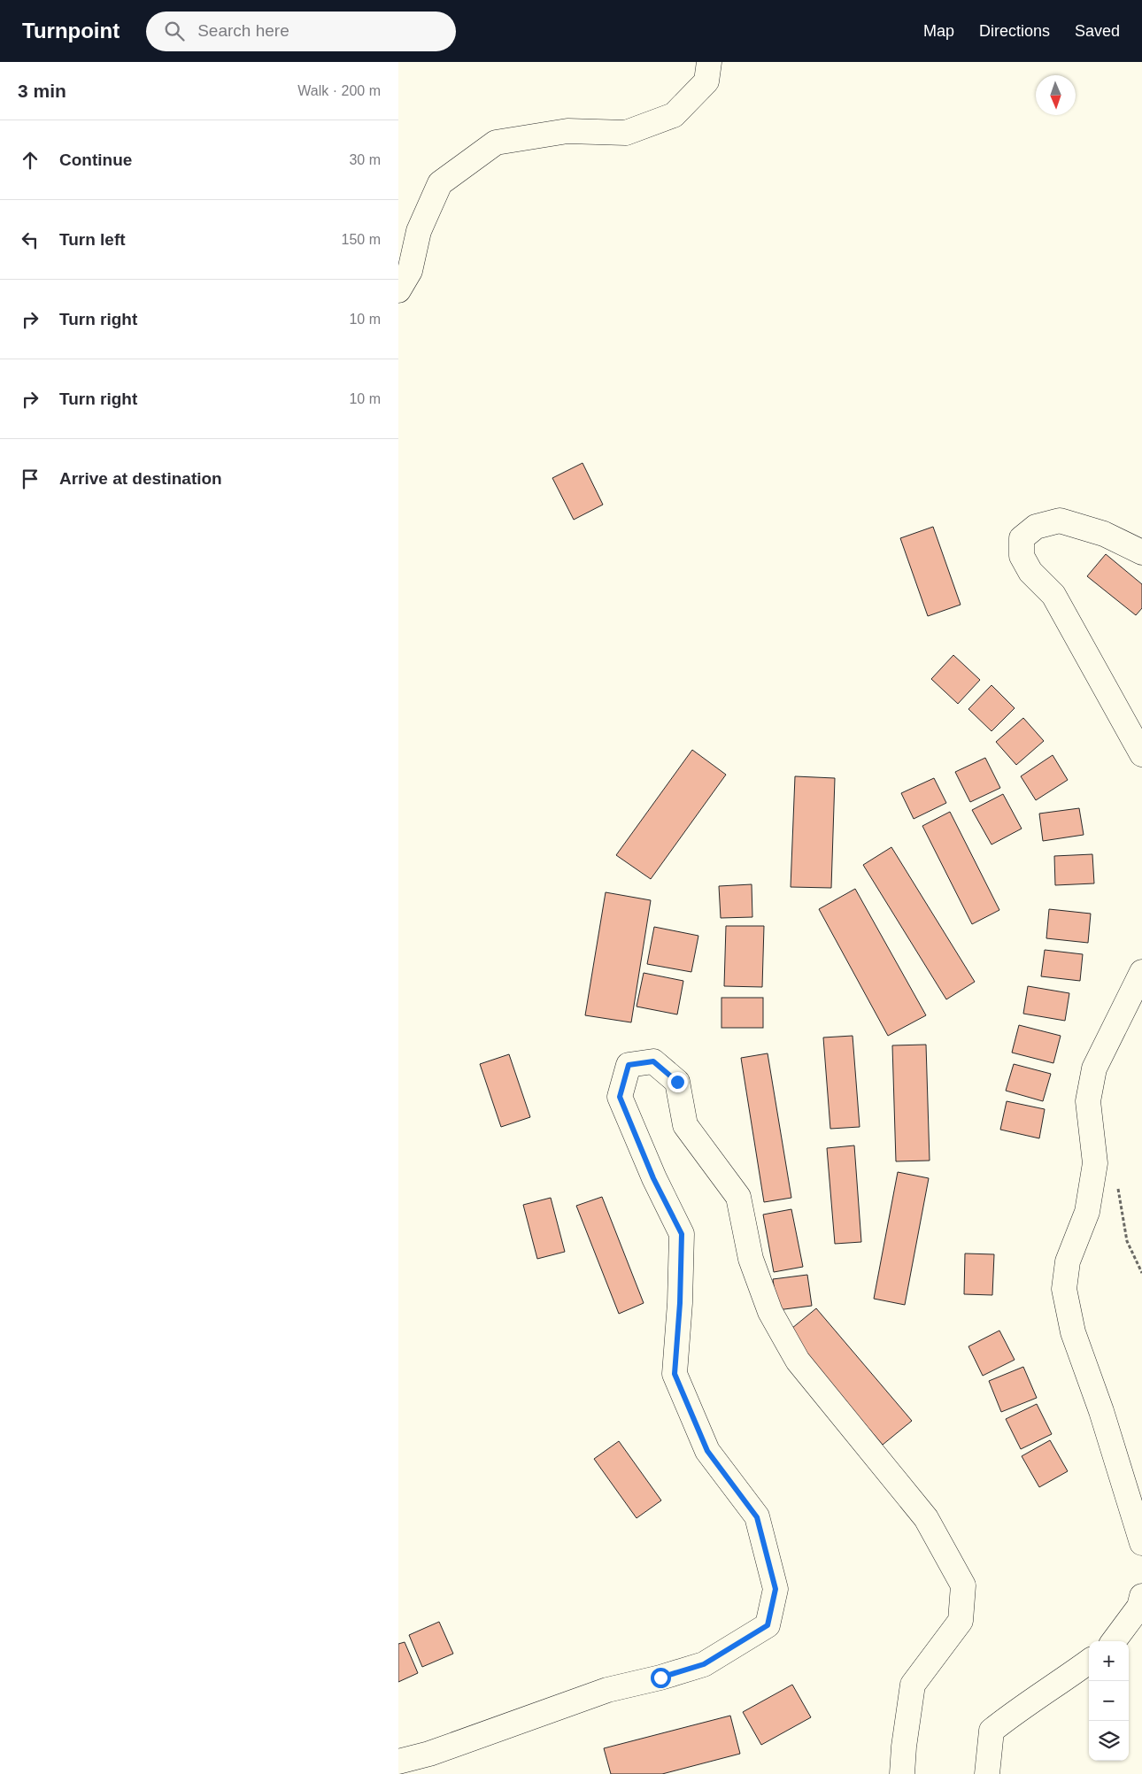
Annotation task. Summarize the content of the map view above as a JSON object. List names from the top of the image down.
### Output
{
  "north": "bottom",
  "page": {
    "header": "Turnpoint",
    "search": "Search here",
    "nav": ["Map", "Directions", "Saved"],
    "heading": ["3 min", "Walk · 200 m"],
    "list": [
      ["Continue", "30 m"],
      ["Turn left", "150 m"],
      ["Turn right", "10 m"],
      ["Turn right", "10 m"],
      "Arrive at destination"
    ],
    "map_buttons": ["+", "−"]
  }
}
